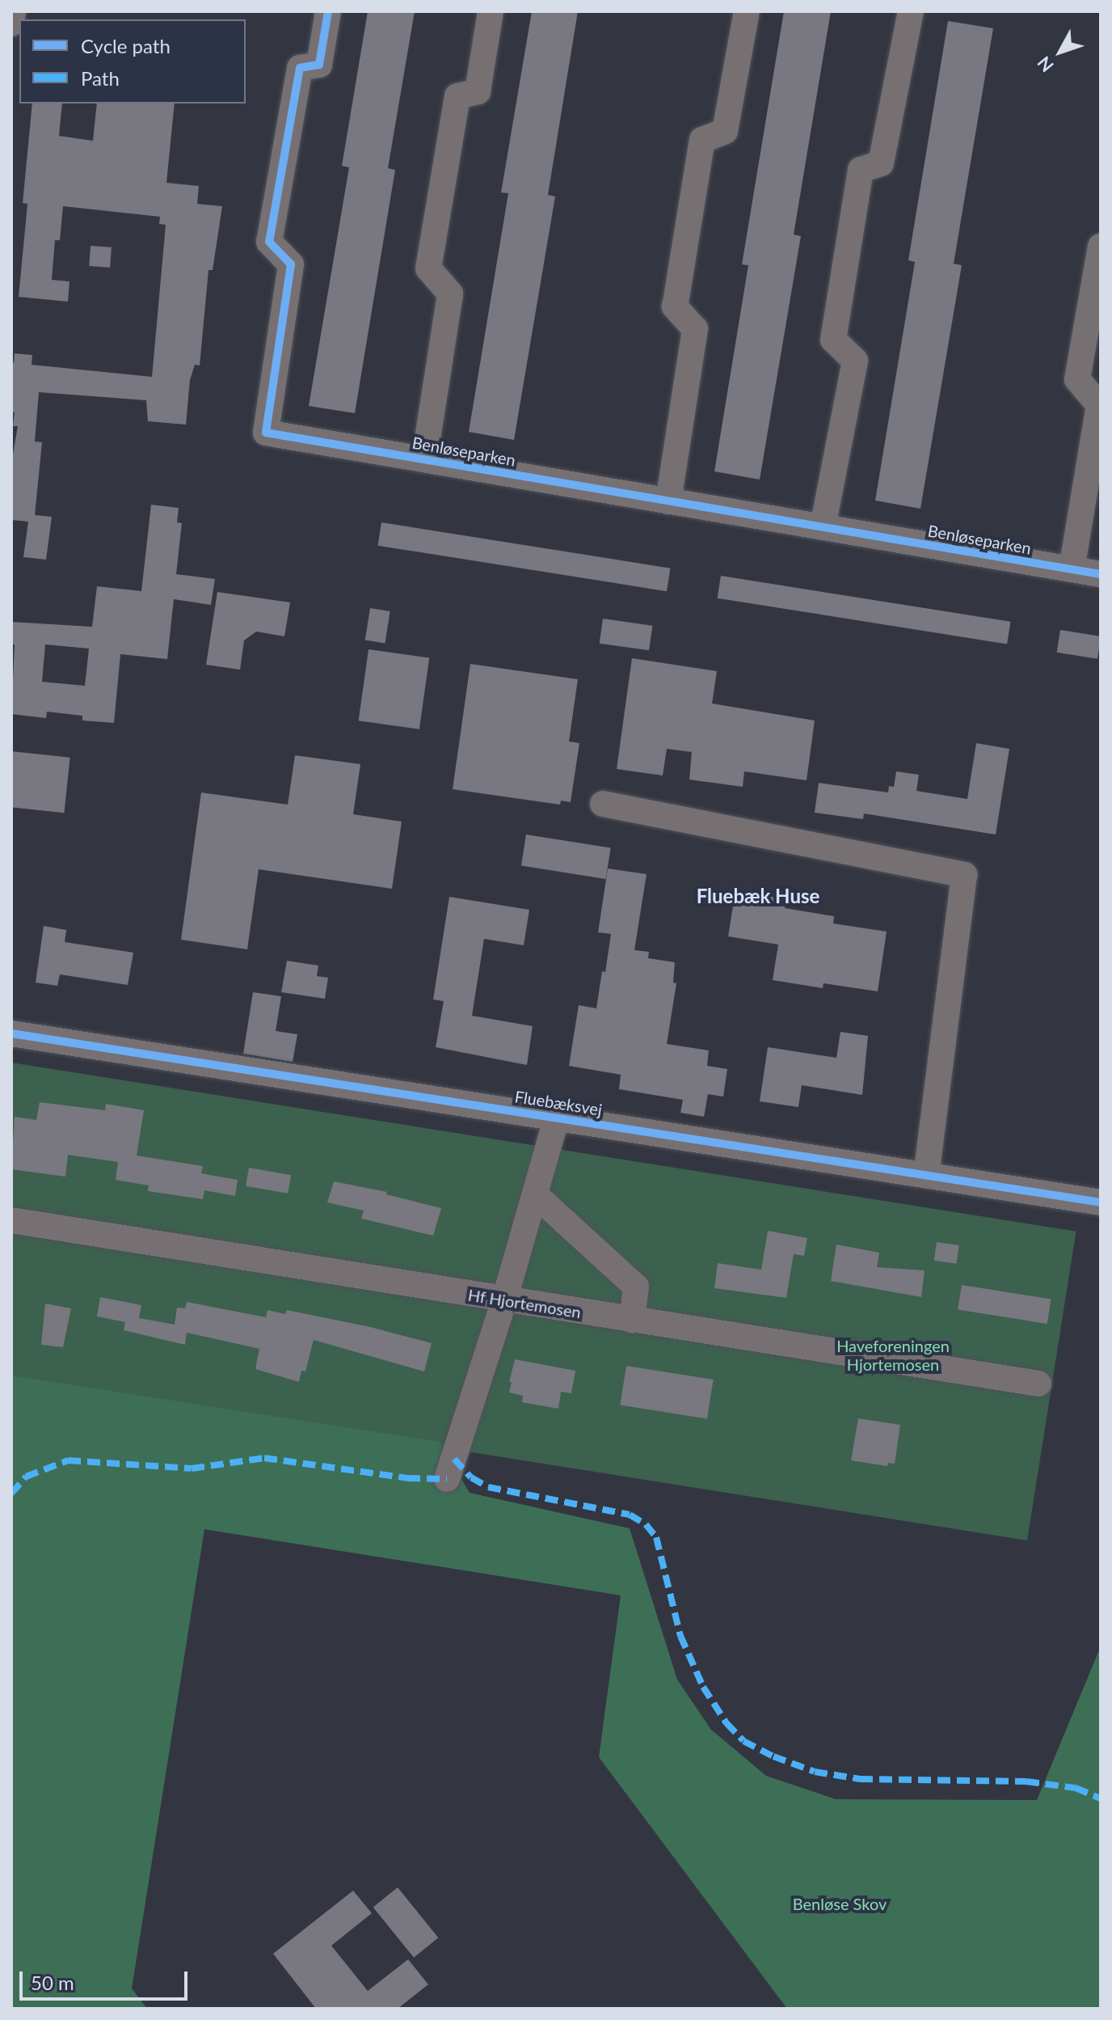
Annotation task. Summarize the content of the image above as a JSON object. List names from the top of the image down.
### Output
{
  "streets": {
    "street": ["Benløseparken", "Fluebæksvej", "Hf Hjortemosen"]
  },
  "crossings": [
    ["Fluebæksvej", "Hf Hjortemosen"]
  ],
  "districts": ["Fluebæk Huse"],
  "parks": ["Haveforeningen Hjortemosen", "Benløse Skov"],
  "legend": ["Cycle path", "Path"],
  "scale_bar": "50 m",
  "north": "bottom left"
}
